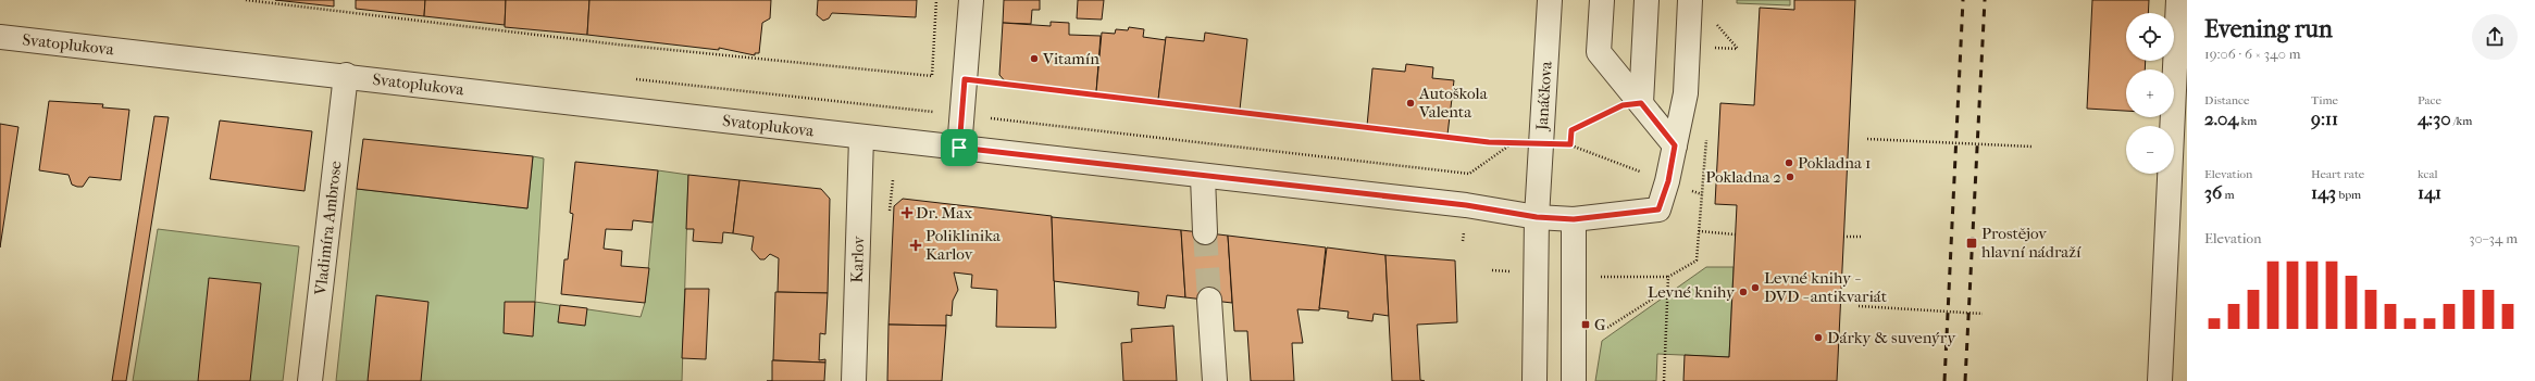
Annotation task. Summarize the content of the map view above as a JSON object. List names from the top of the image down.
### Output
{
  "streets": {
    "street": [
      "Svatoplukova",
      "Janáčkova",
      "Vladimíra Ambrose",
      "Karlov"
    ]
  },
  "crossings": [
    ["Svatoplukova", "Janáčkova"],
    ["Svatoplukova", "Vladimíra Ambrose"],
    ["Svatoplukova", "Karlov"]
  ],
  "places": {
    "other": [
      "Vitamín",
      "Autoškola Valenta",
      "Pokladna 1",
      "Pokladna 2",
      "Levné knihy - DVD - antikvariát",
      "Levné knihy",
      "Dárky & suvenýry"
    ],
    "health": ["Dr. Max", "Poliklinika Karlov"],
    "transit": ["Prostějov hlavní nádraží", "G"]
  },
  "page": {
    "heading": ["Evening run", "19:06 · 6 × 340 m"],
    "map_buttons": ["+", "−"],
    "stats": [
      ["Distance", "2.04 km"],
      ["Time", "9:11"],
      ["Pace", "4:30 /km"],
      ["Elevation", "36 m"],
      ["Heart rate", "143 bpm"],
      ["kcal", "141"]
    ],
    "chart": ["Elevation", "30–34 m"]
  }
}
